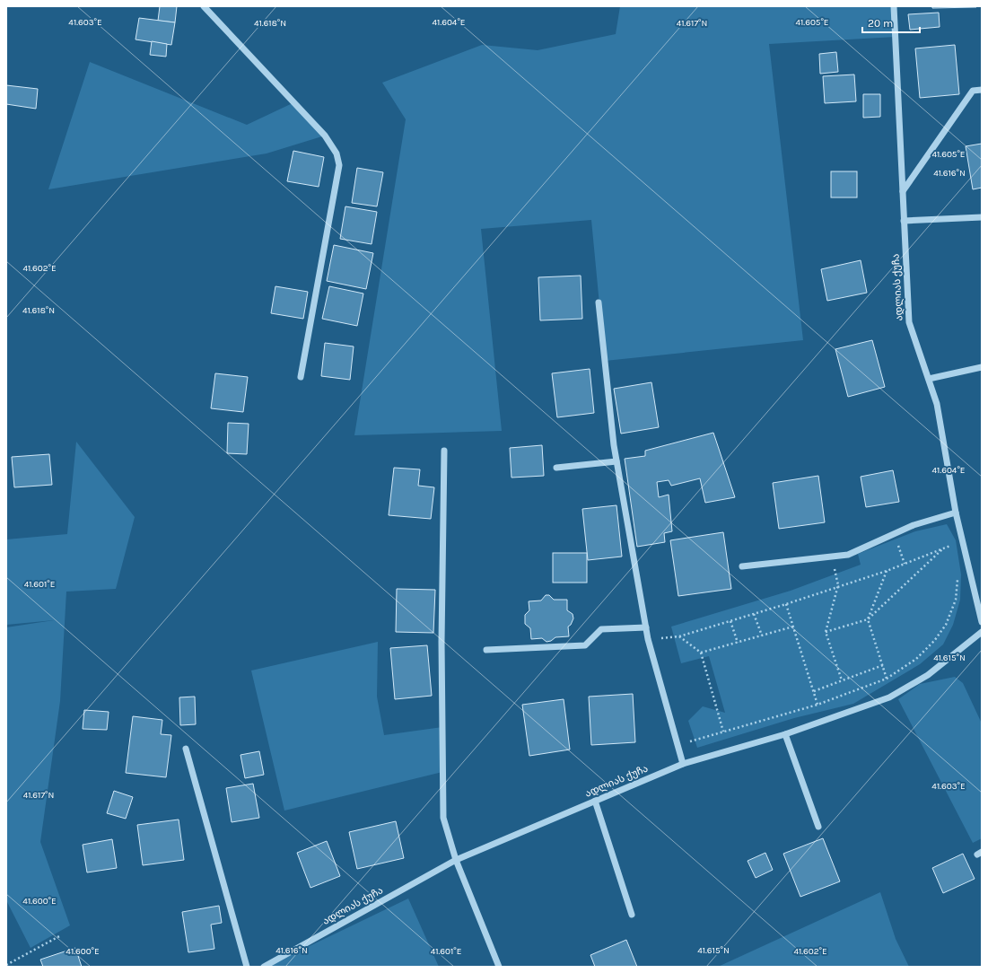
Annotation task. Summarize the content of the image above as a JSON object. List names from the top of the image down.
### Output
{
  "streets": {
    "street": ["ადლიას ქუჩა"]
  },
  "scale_bar": "20 m",
  "coordinates": [
    "41.604°E",
    "41.603°E",
    "41.605°E",
    "41.618°N",
    "41.617°N",
    "41.616°N",
    "41.602°E",
    "41.601°E",
    "41.615°N",
    "41.600°E"
  ]
}
